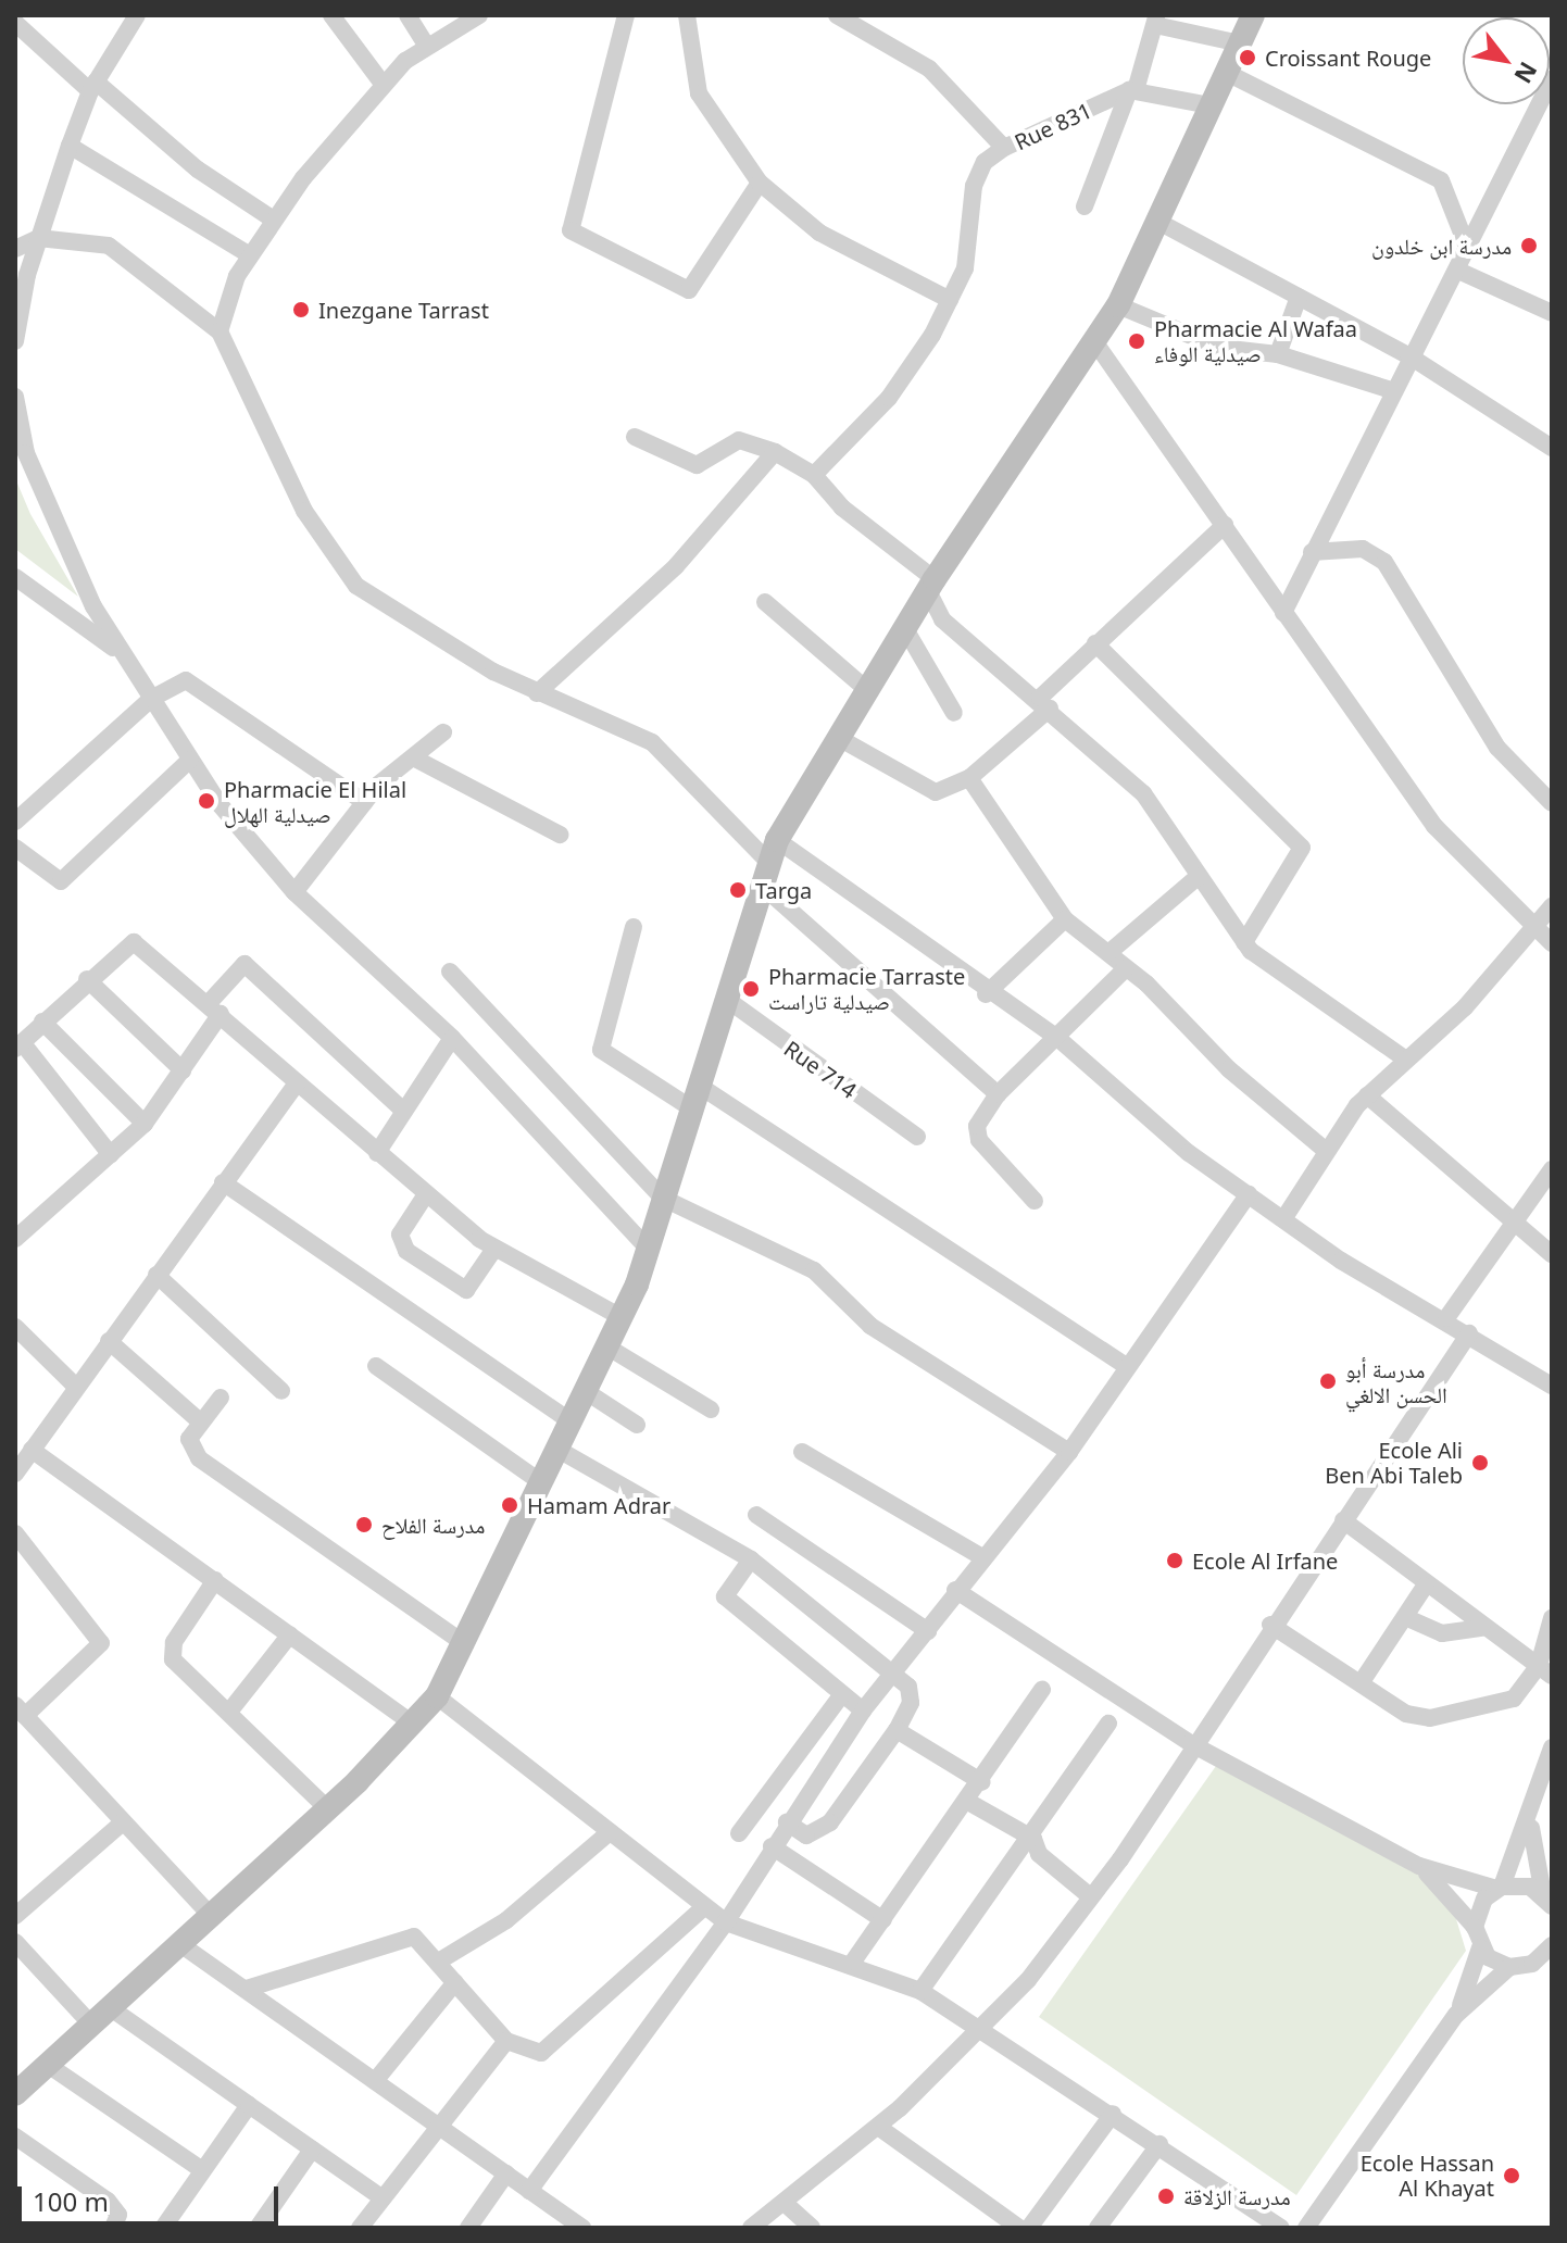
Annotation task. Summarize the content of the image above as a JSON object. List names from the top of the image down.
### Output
{
  "streets": {
    "street": ["Rue 831", "Rue 714"]
  },
  "places": [
    "Croissant Rouge",
    "مدرسة ابن خلدون",
    "Inezgane Tarrast",
    "Pharmacie Al Wafaa صيدلية الوفاء",
    "Pharmacie El Hilal صيدلية الهلال",
    "Targa",
    "Pharmacie Tarraste صيدلية تاراست",
    "مدرسة أبو الحسن الالغي",
    "Ecole Ali Ben Abi Taleb",
    "Hamam Adrar",
    "مدرسة الفلاح",
    "Ecole Al Irfane",
    "Ecole Hassan Al Khayat",
    "مدرسة الزلاقة"
  ],
  "scale_bar": "100 m",
  "north": "bottom right"
}
